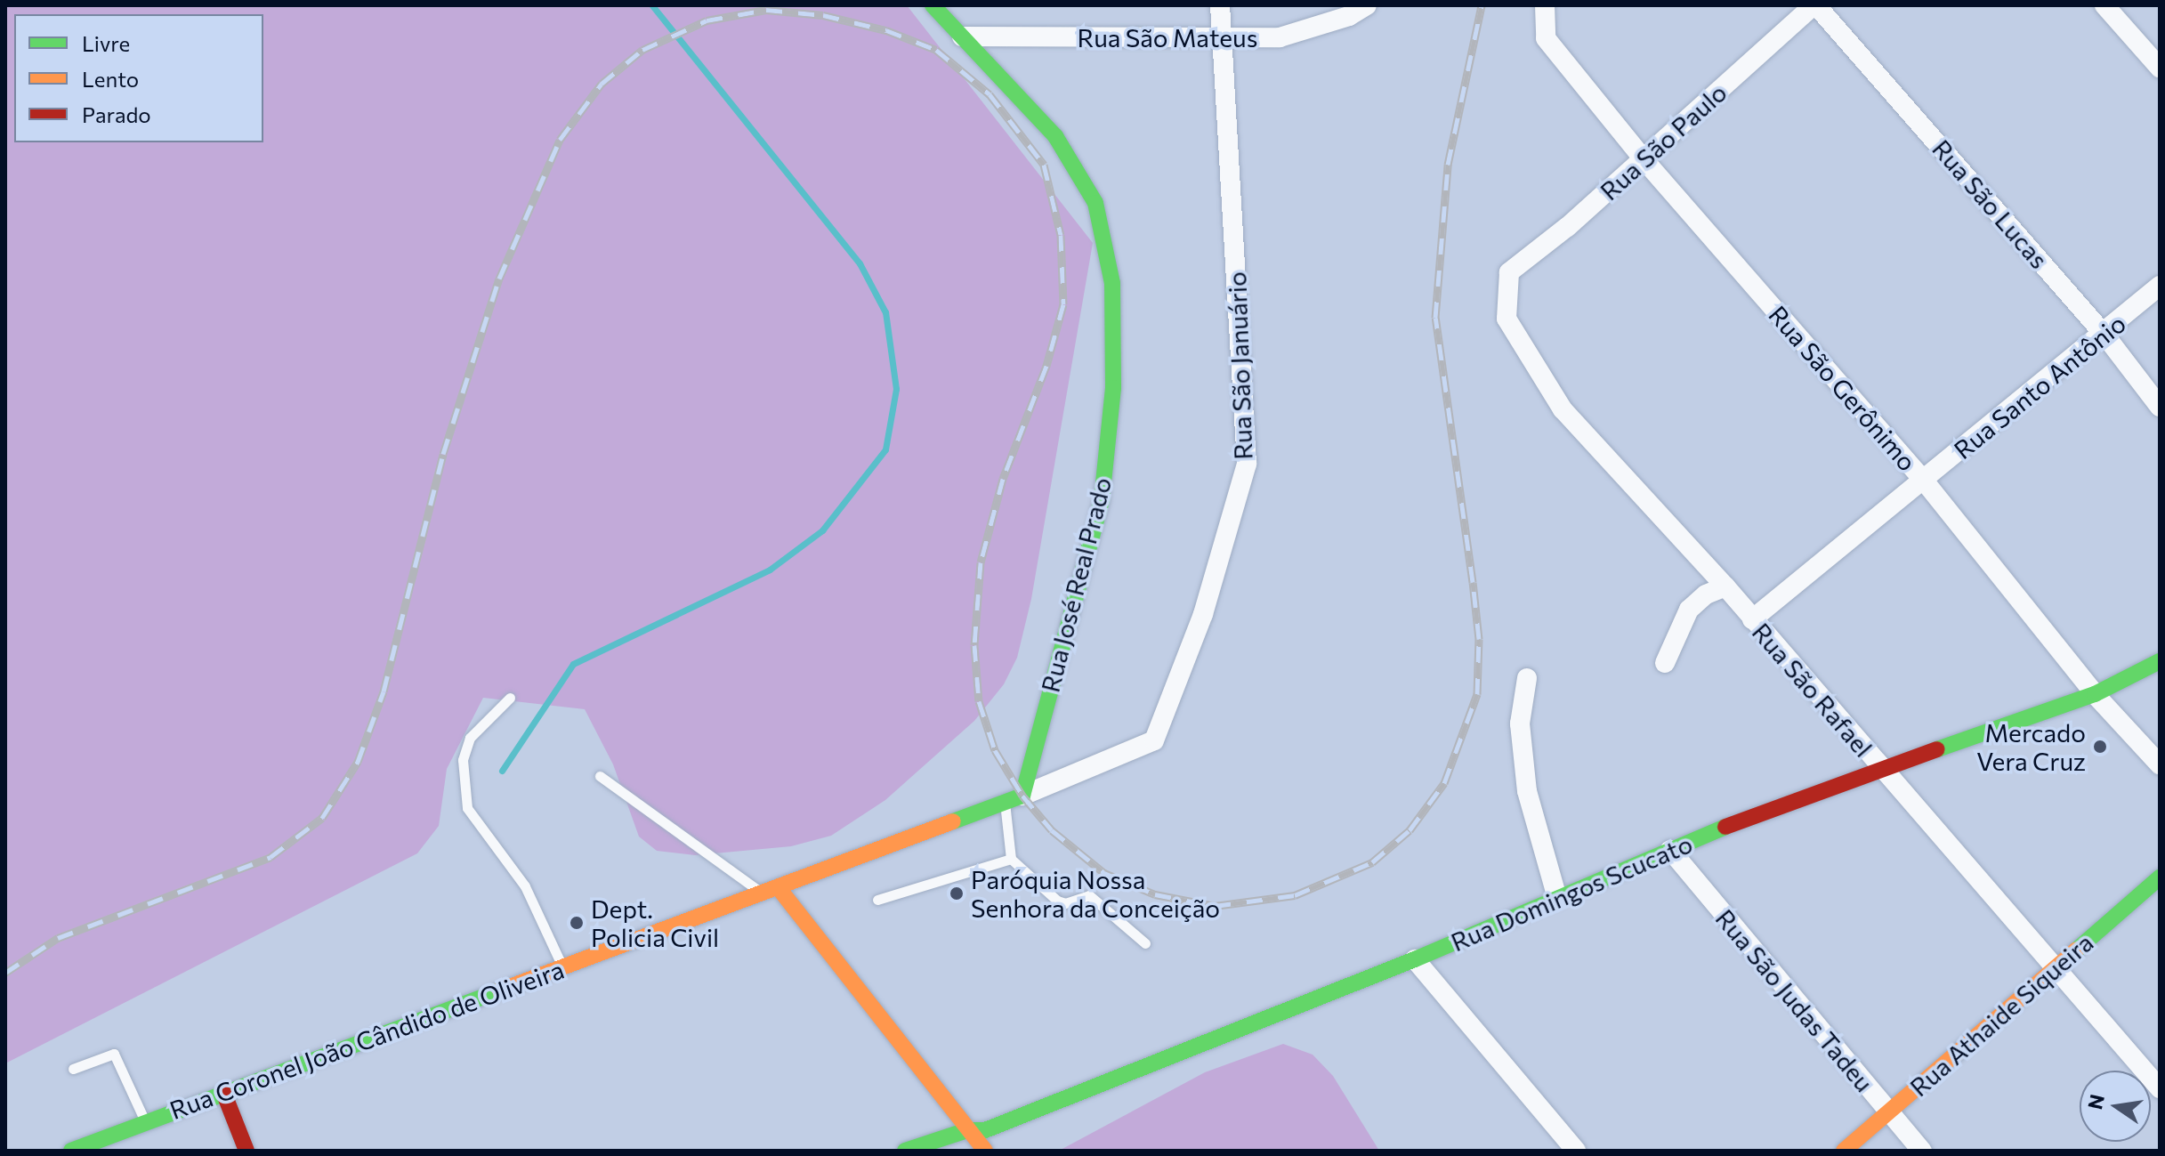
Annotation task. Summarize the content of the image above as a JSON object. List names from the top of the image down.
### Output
{
  "streets": {
    "street": [
      "Rua São Mateus",
      "Rua São Paulo",
      "Rua São Lucas",
      "Rua São Januário",
      "Rua Santo Antônio",
      "Rua São Gerônimo",
      "Rua José Real Prado",
      "Rua São Rafael",
      "Rua Domingos Scucato",
      "Rua São Judas Tadeu",
      "Rua Athaide Siqueira",
      "Rua Coronel João Cândido de Oliveira"
    ]
  },
  "crossings": [
    ["Rua São Mateus", "Rua São Januário"],
    ["Rua São Mateus", "Rua José Real Prado"],
    ["Rua São Paulo", "Rua São Lucas"],
    ["Rua São Paulo", "Rua São Gerônimo"],
    ["Rua São Paulo", "Rua São Rafael"],
    ["Rua São Lucas", "Rua Santo Antônio"],
    ["Rua São Januário", "Rua José Real Prado"],
    ["Rua São Januário", "Rua Coronel João Cândido de Oliveira"],
    ["Rua Santo Antônio", "Rua São Gerônimo"],
    ["Rua Santo Antônio", "Rua São Rafael"],
    ["Rua São Gerônimo", "Rua Domingos Scucato"],
    ["Rua José Real Prado", "Rua Coronel João Cândido de Oliveira"],
    ["Rua São Rafael", "Rua Domingos Scucato"],
    ["Rua São Rafael", "Rua Athaide Siqueira"],
    ["Rua Domingos Scucato", "Rua São Judas Tadeu"],
    ["Rua São Judas Tadeu", "Rua Athaide Siqueira"]
  ],
  "places": ["Mercado Vera Cruz", "Paróquia Nossa Senhora da Conceição", "Dept. Policia Civil"],
  "legend": ["Livre", "Lento", "Parado"],
  "north": "left"
}
